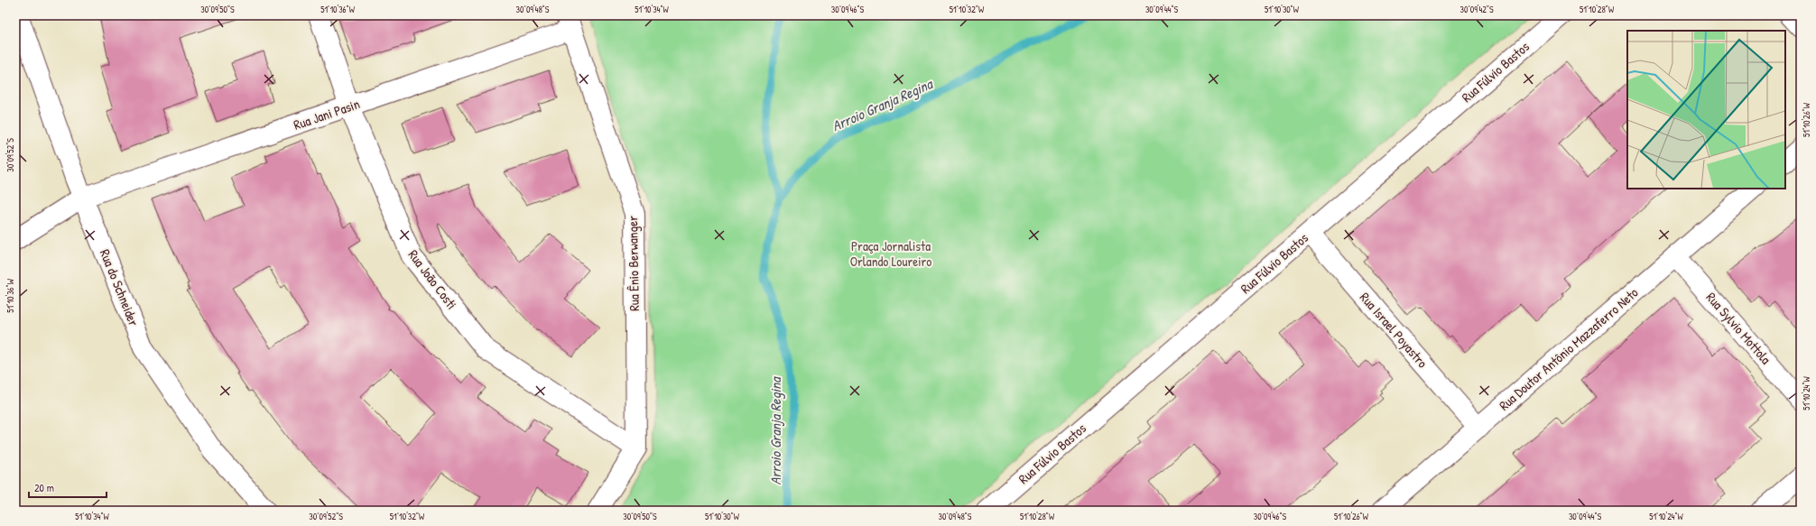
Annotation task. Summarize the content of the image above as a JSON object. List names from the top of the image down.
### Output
{
  "streets": {
    "street": [
      "Rua Fúlvio Bastos",
      "Rua Jani Pasin",
      "Rua Ênio Berwanger",
      "Rua João Costi",
      "Rua do Schneider",
      "Rua Sylvio Mottola",
      "Rua Israel Poyastro",
      "Rua Doutor Antônio Mazzaferro Neto"
    ]
  },
  "crossings": [
    ["Rua Fúlvio Bastos", "Rua Israel Poyastro"],
    ["Rua Jani Pasin", "Rua Ênio Berwanger"],
    ["Rua Jani Pasin", "Rua João Costi"],
    ["Rua Jani Pasin", "Rua do Schneider"],
    ["Rua Ênio Berwanger", "Rua João Costi"],
    ["Rua Sylvio Mottola", "Rua Doutor Antônio Mazzaferro Neto"],
    ["Rua Israel Poyastro", "Rua Doutor Antônio Mazzaferro Neto"]
  ],
  "water": ["Arroio Granja Regina"],
  "parks": ["Praça Jornalista Orlando Loureiro"],
  "scale_bar": "20 m",
  "coordinates": [
    "30°09'50\"S",
    "51°10'36\"W",
    "30°09'48\"S",
    "51°10'34\"W",
    "30°09'46\"S",
    "51°10'32\"W",
    "30°09'44\"S",
    "51°10'30\"W",
    "30°09'42\"S",
    "51°10'28\"W",
    "51°10'26\"W",
    "30°09'52\"S",
    "51°10'24\"W"
  ]
}
